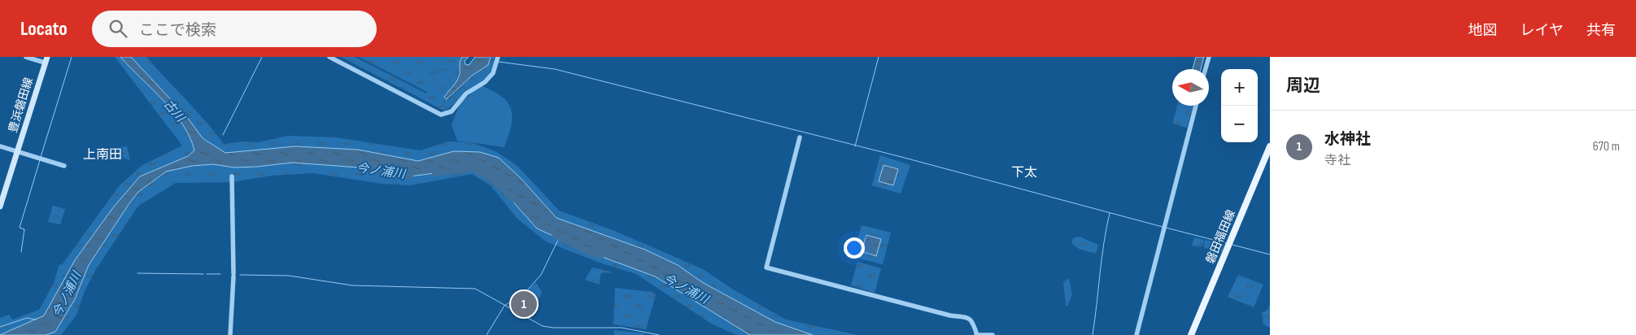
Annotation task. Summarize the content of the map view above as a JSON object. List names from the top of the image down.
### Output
{
  "streets": {
    "main road": ["豊浜磐田線", "磐田福田線"]
  },
  "districts": ["上南田", "下太"],
  "water": ["古川", "今ノ浦川"],
  "north": "left",
  "page": {
    "header": "Locato",
    "search": "ここで検索",
    "nav": ["地図", "レイヤ", "共有"],
    "heading": "周辺",
    "map_buttons": ["+", "−"],
    "list": [
      {
        "mark": "1",
        "name": "水神社",
        "note": "寺社",
        "value": "670 m"
      }
    ],
    "pins": "1"
  }
}
